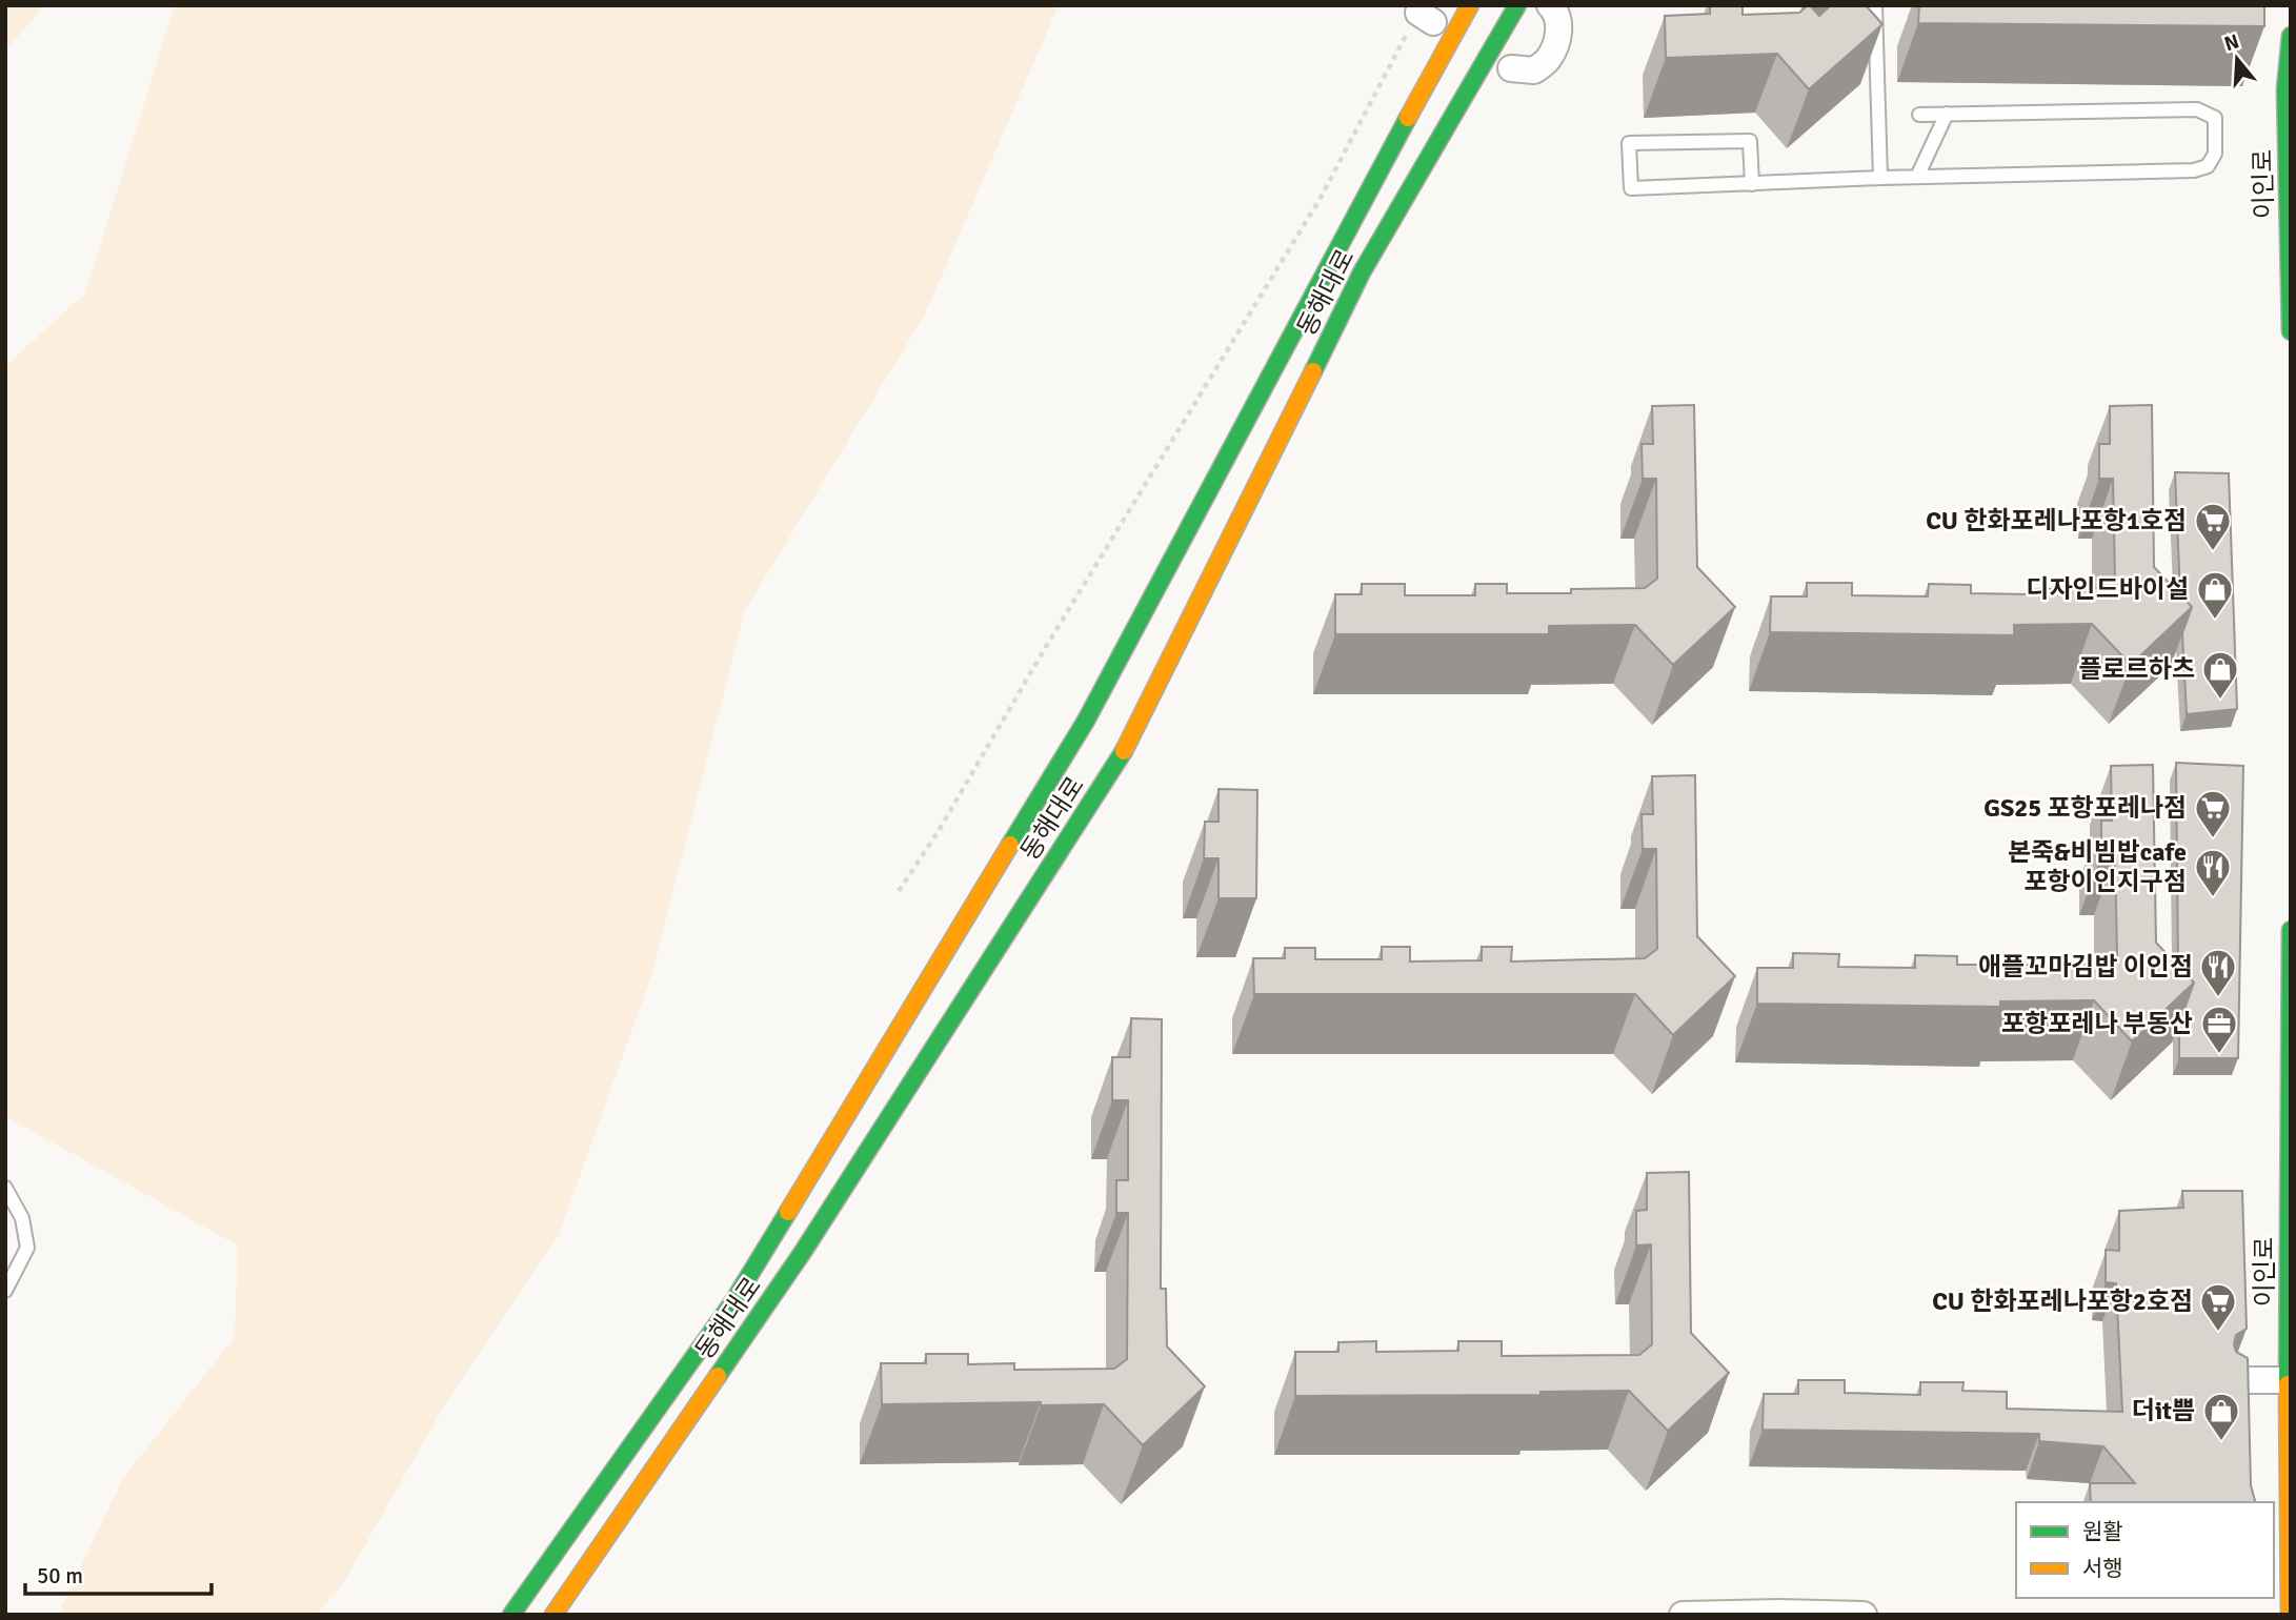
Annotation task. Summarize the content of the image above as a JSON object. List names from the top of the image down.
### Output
{
  "streets": {
    "main road": ["이인로", "동해대로"]
  },
  "places": {
    "supermarket": ["CU 한화포레나포항1호점", "GS25 포항포레나점", "CU 한화포레나포항2호점"],
    "shop": ["디자인드바이설", "플로르하츠", "더it쁨"],
    "restaurant": ["본죽&비빔밥cafe 포항이인지구점", "애플꼬마김밥 이인점"],
    "office": ["포항포레나 부동산"]
  },
  "legend": ["원활", "서행"],
  "scale_bar": "50 m",
  "north": "top"
}
